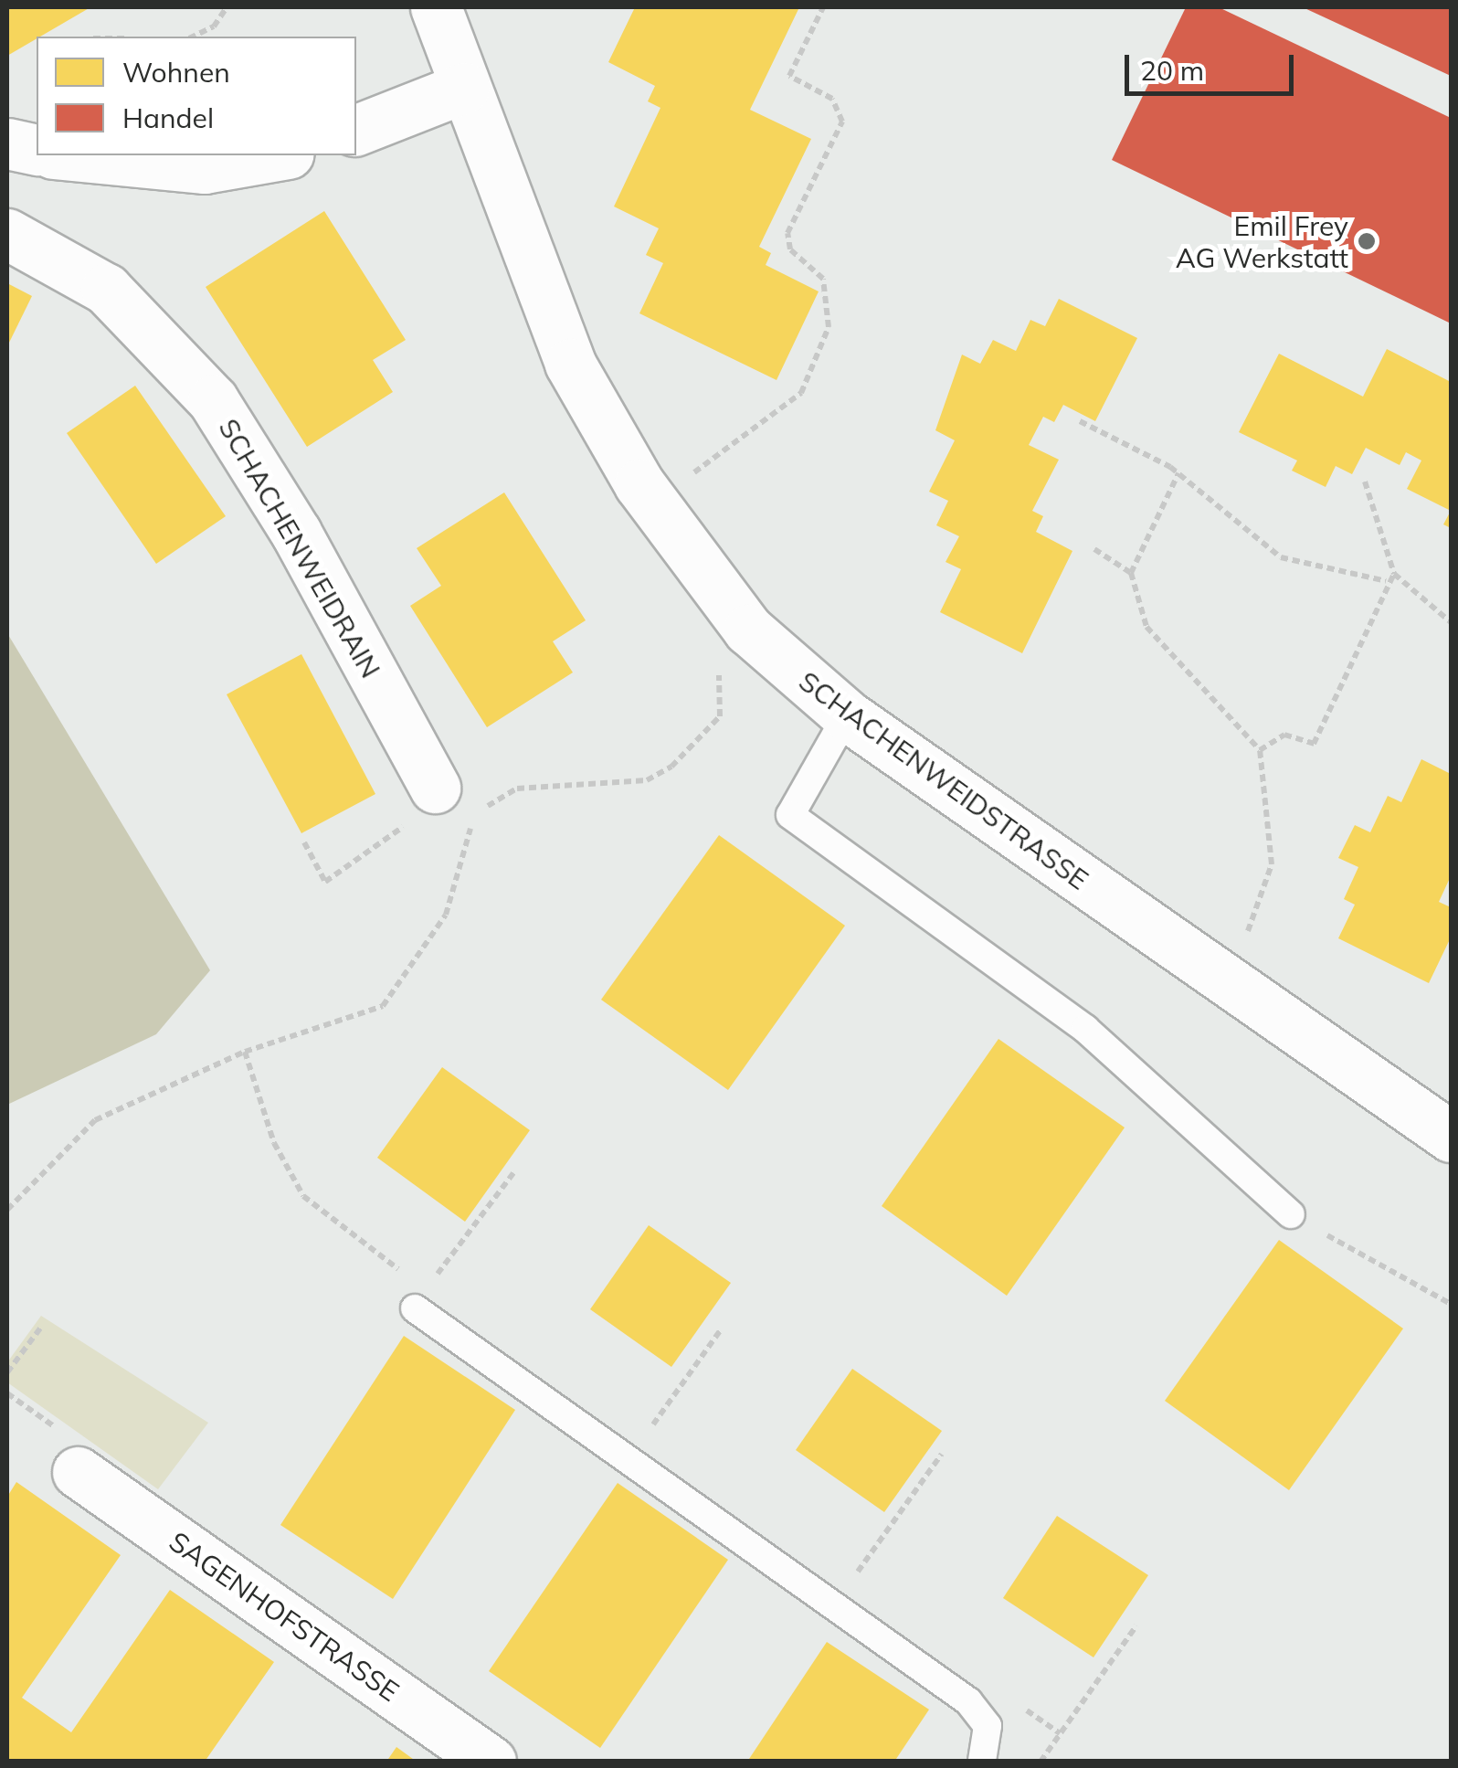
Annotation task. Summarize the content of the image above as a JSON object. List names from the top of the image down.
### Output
{
  "streets": {
    "street": ["SCHACHENWEIDRAIN", "SCHACHENWEIDSTRASSE", "SAGENHOFSTRASSE"]
  },
  "places": ["Emil Frey AG Werkstatt"],
  "legend": ["Wohnen", "Handel"],
  "scale_bar": "20 m"
}
